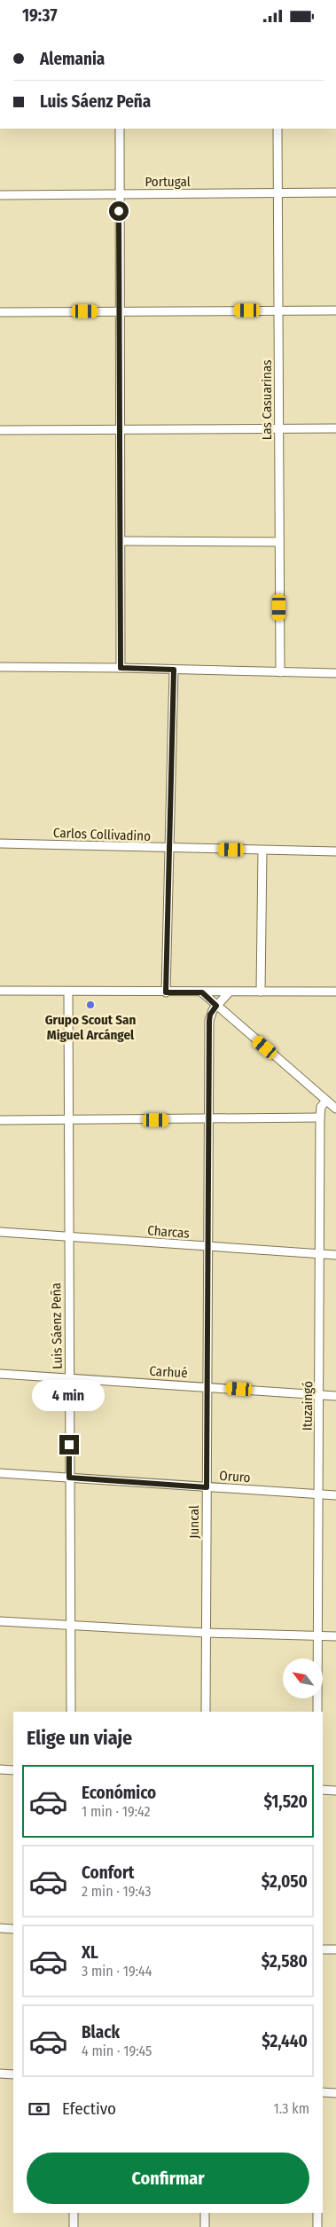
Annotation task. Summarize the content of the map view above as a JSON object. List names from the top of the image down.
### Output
{
  "streets": {
    "street": [
      "Portugal",
      "Las Casuarinas",
      "Carlos Collivadino",
      "Charcas",
      "Luis Sáenz Peña",
      "Carhué",
      "Ituzaingó",
      "Oruro",
      "Juncal"
    ]
  },
  "crossings": [
    ["Portugal", "Las Casuarinas"],
    ["Charcas", "Luis Sáenz Peña"],
    ["Charcas", "Ituzaingó"],
    ["Charcas", "Juncal"],
    ["Luis Sáenz Peña", "Carhué"],
    ["Luis Sáenz Peña", "Oruro"],
    ["Carhué", "Ituzaingó"],
    ["Carhué", "Juncal"],
    ["Ituzaingó", "Oruro"],
    ["Oruro", "Juncal"]
  ],
  "places": ["Grupo Scout San Miguel Arcángel"],
  "north": "top left",
  "page": {
    "status": "19:37",
    "banner": ["Alemania", "Luis Sáenz Peña"],
    "bubble": "4 min",
    "heading": "Elige un viaje",
    "list": [
      {
        "name": "Económico",
        "note": "1 min · 19:42",
        "value": "$1,520"
      },
      {
        "name": "Confort",
        "note": "2 min · 19:43",
        "value": "$2,050"
      },
      {
        "name": "XL",
        "note": "3 min · 19:44",
        "value": "$2,580"
      },
      {
        "name": "Black",
        "note": "4 min · 19:45",
        "value": "$2,440"
      }
    ],
    "pay": ["Efectivo", "1.3 km"],
    "buttons": "Confirmar"
  }
}
